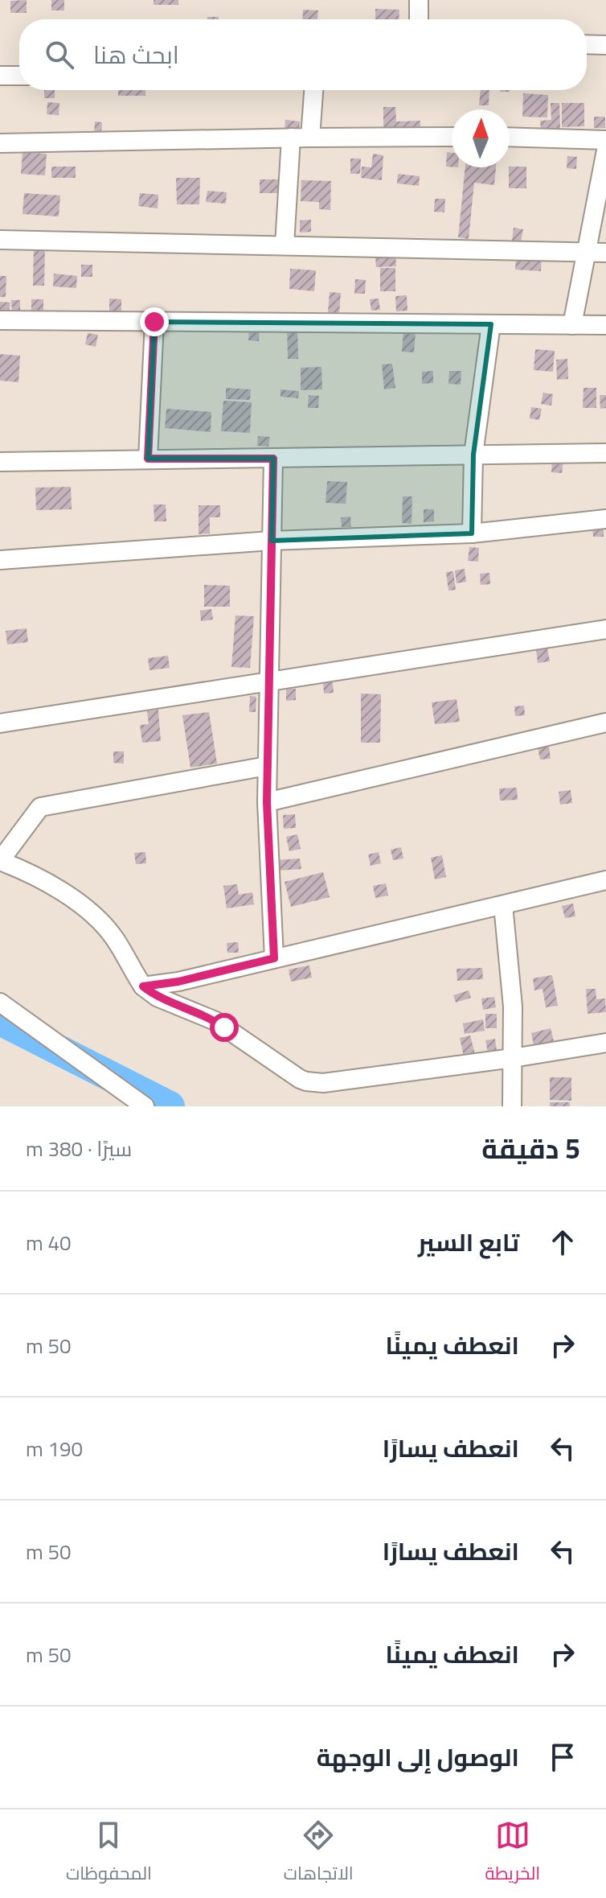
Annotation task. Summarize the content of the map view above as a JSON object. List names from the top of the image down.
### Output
{
  "north": "top",
  "page": {
    "search": "ابحث هنا",
    "heading": ["5 دقيقة", "سيرًا · 380 m"],
    "list": [
      ["تابع السير", "40 m"],
      ["انعطف يمينًا", "50 m"],
      ["انعطف يسارًا", "190 m"],
      ["انعطف يسارًا", "50 m"],
      ["انعطف يمينًا", "50 m"],
      "الوصول إلى الوجهة"
    ],
    "nav": ["الخريطة", "الاتجاهات", "المحفوظات"]
  }
}
